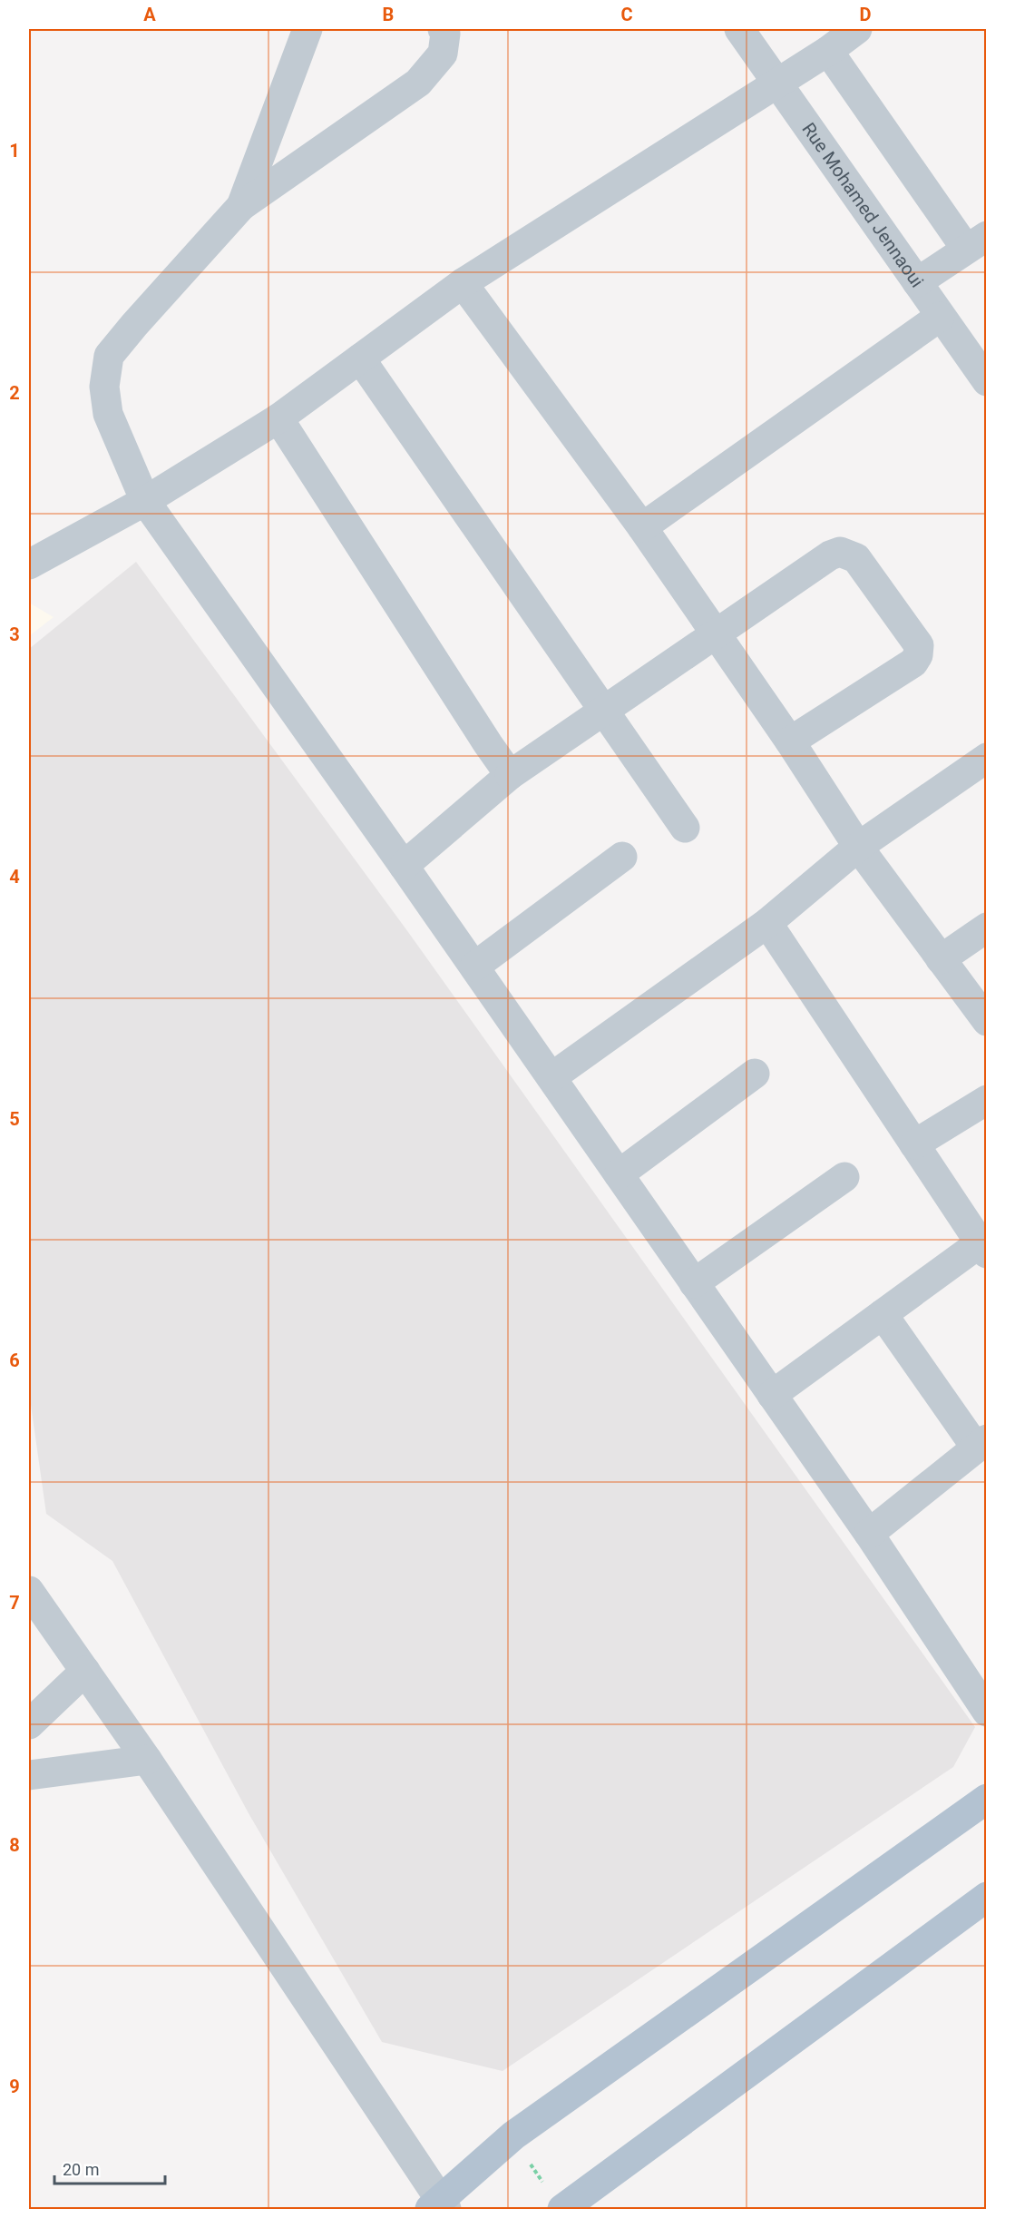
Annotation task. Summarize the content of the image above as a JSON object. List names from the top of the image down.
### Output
{
  "streets": {
    "street": ["Rue Mohamed Jennaoui"]
  },
  "scale_bar": "20 m",
  "grid": {
    "columns": [
      "A",
      "B",
      "C",
      "D"
    ],
    "rows": [
      "1",
      "2",
      "3",
      "4",
      "5",
      "6",
      "7",
      "8",
      "9"
    ]
  }
}
